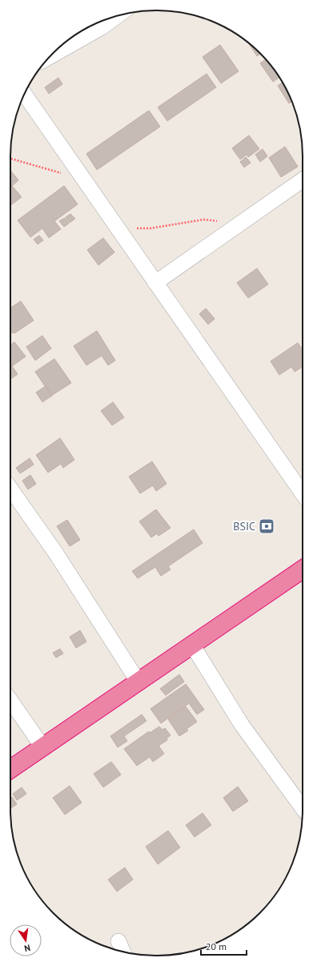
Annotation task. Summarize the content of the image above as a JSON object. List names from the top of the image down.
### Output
{
  "places": {
    "bank": ["BSIC"]
  },
  "scale_bar": "20 m",
  "north": "bottom"
}
